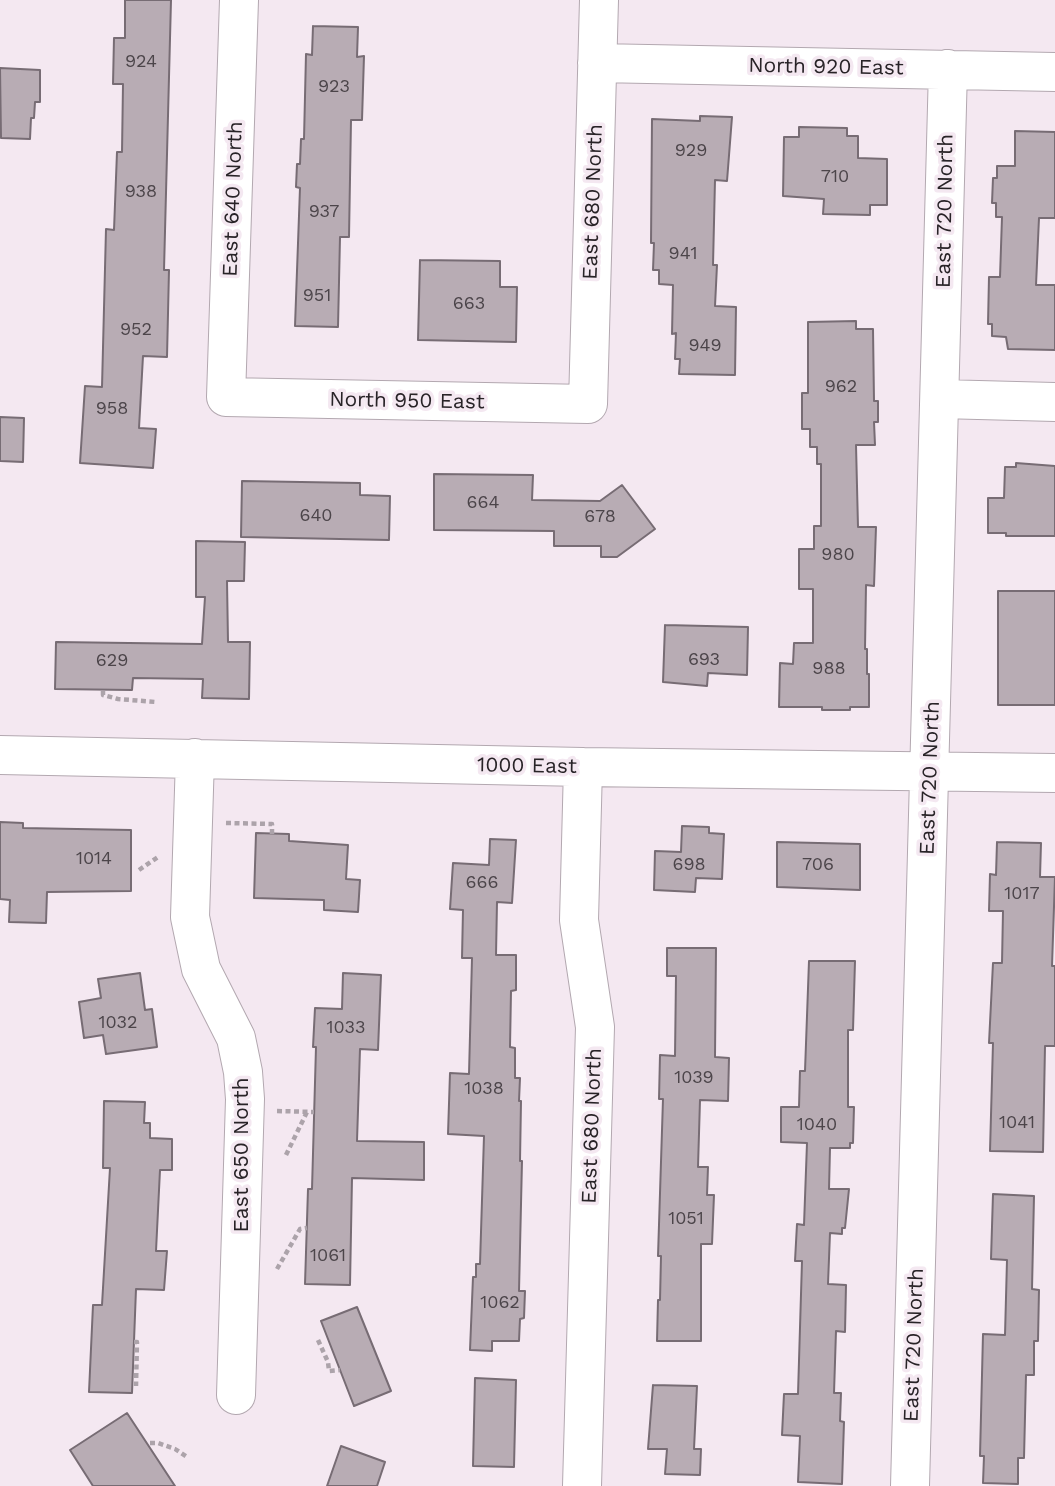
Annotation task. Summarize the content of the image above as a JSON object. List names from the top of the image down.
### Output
{
  "streets": {
    "street": [
      "North 920 East",
      "East 640 North",
      "East 680 North",
      "East 720 North",
      "North 950 East",
      "1000 East",
      "East 650 North"
    ]
  },
  "crossings": [
    ["North 920 East", "East 680 North"],
    ["North 920 East", "East 720 North"],
    ["East 640 North", "North 950 East"],
    ["East 680 North", "North 950 East"],
    ["East 680 North", "1000 East"],
    ["East 720 North", "1000 East"],
    ["1000 East", "East 650 North"]
  ],
  "house_numbers": [
    "924",
    "923",
    "929",
    "710",
    "938",
    "937",
    "941",
    "951",
    "663",
    "952",
    "949",
    "962",
    "958",
    "664",
    "640",
    "678",
    "980",
    "693",
    "629",
    "988",
    "1014",
    "698",
    "706",
    "666",
    "1017",
    "1032",
    "1033",
    "1039",
    "1038",
    "1041",
    "1040",
    "1051",
    "1061",
    "1062"
  ]
}
